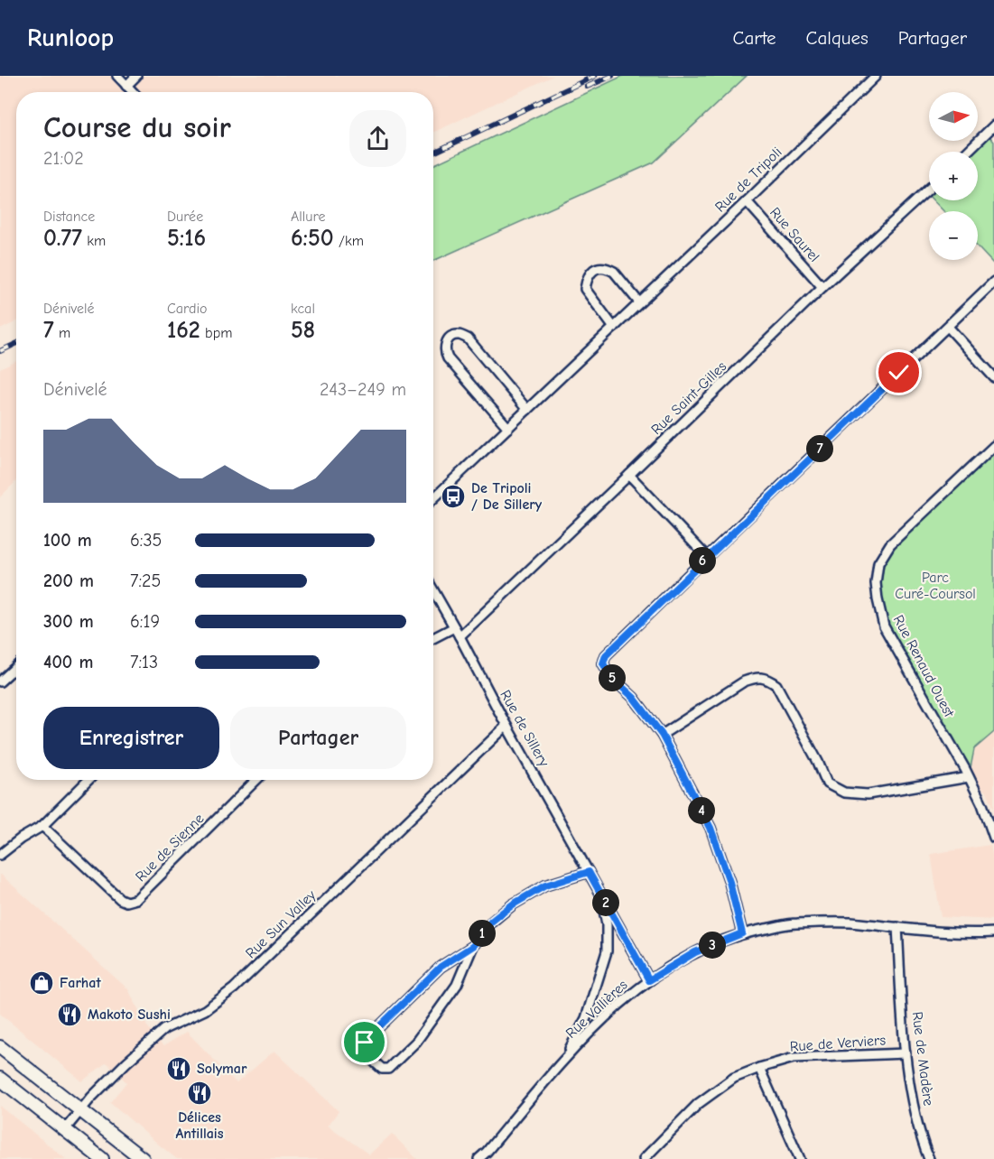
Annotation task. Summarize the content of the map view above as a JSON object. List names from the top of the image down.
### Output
{
  "streets": {
    "street": [
      "Rue de Tripoli",
      "Rue Saurel",
      "Rue Saint-Gilles",
      "Rue Renaud Ouest",
      "Rue de Sillery",
      "Rue de Sienne",
      "Rue Sun Valley",
      "Rue Vallières",
      "Rue de Verviers",
      "Rue de Madère"
    ]
  },
  "crossings": [
    ["Rue de Tripoli", "Rue Saurel"],
    ["Rue Saurel", "Rue Saint-Gilles"],
    ["Rue Saint-Gilles", "Rue de Sillery"],
    ["Rue de Sillery", "Rue Sun Valley"],
    ["Rue de Sillery", "Rue Vallières"],
    ["Rue Vallières", "Rue de Madère"],
    ["Rue de Verviers", "Rue de Madère"]
  ],
  "parks": ["Parc Curé-Coursol"],
  "places": {
    "bus stop": ["De Tripoli / De Sillery"],
    "shop": ["Farhat"],
    "restaurant": ["Makoto Sushi", "Solymar", "Délices Antillais"]
  },
  "north": "right",
  "page": {
    "header": "Runloop",
    "nav": ["Carte", "Calques", "Partager"],
    "map_buttons": ["+", "−"],
    "heading": ["Course du soir", "21:02"],
    "stats": [
      ["Distance", "0.77 km"],
      ["Durée", "5:16"],
      ["Allure", "6:50 /km"],
      ["Dénivelé", "7 m"],
      ["Cardio", "162 bpm"],
      ["kcal", "58"]
    ],
    "chart": ["Dénivelé", "243–249 m"],
    "pins": [
      "7",
      "6",
      "5",
      "4",
      "2",
      "1",
      "3"
    ],
    "list": [
      {
        "name": "100 m",
        "note": "6:35"
      },
      {
        "name": "200 m",
        "note": "7:25"
      },
      {
        "name": "300 m",
        "note": "6:19"
      },
      {
        "name": "400 m",
        "note": "7:13"
      }
    ],
    "buttons": ["Enregistrer", "Partager"]
  }
}
